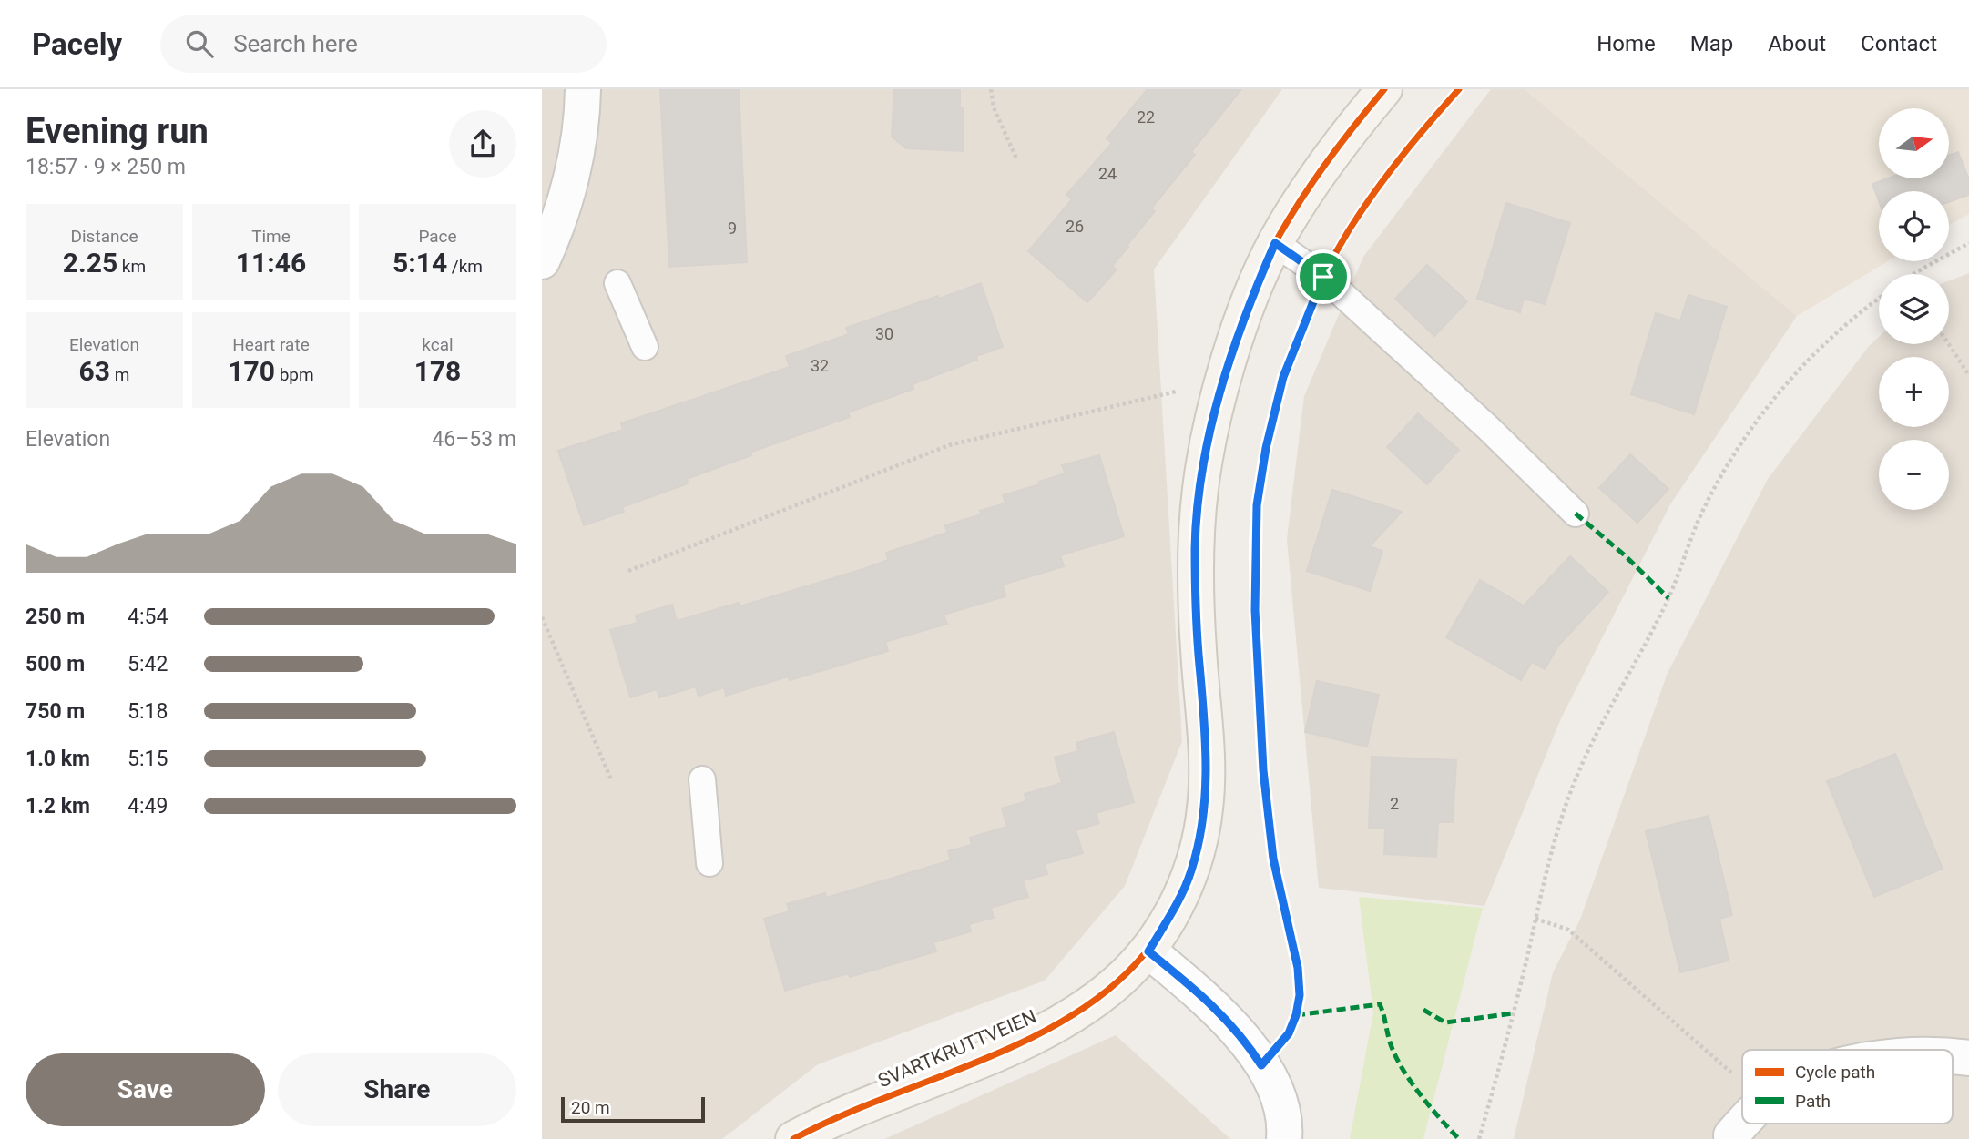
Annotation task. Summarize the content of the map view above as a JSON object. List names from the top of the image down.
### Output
{
  "streets": {
    "street": ["SVARTKRUTTVEIEN"]
  },
  "house_numbers": [
    "22",
    "24",
    "26",
    "9",
    "30",
    "32",
    "2"
  ],
  "legend": ["Cycle path", "Path"],
  "scale_bar": "20 m",
  "north": "right",
  "page": {
    "header": "Pacely",
    "search": "Search here",
    "nav": [
      "Home",
      "Map",
      "About",
      "Contact"
    ],
    "heading": ["Evening run", "18:57 · 9 × 250 m"],
    "map_buttons": ["+", "−"],
    "stats": [
      ["Distance", "2.25 km"],
      ["Time", "11:46"],
      ["Pace", "5:14 /km"],
      ["Elevation", "63 m"],
      ["Heart rate", "170 bpm"],
      ["kcal", "178"]
    ],
    "chart": ["Elevation", "46–53 m"],
    "list": [
      {
        "name": "250 m",
        "note": "4:54"
      },
      {
        "name": "500 m",
        "note": "5:42"
      },
      {
        "name": "750 m",
        "note": "5:18"
      },
      {
        "name": "1.0 km",
        "note": "5:15"
      },
      {
        "name": "1.2 km",
        "note": "4:49"
      }
    ],
    "buttons": ["Save", "Share"],
    "scale": "20 m"
  }
}
